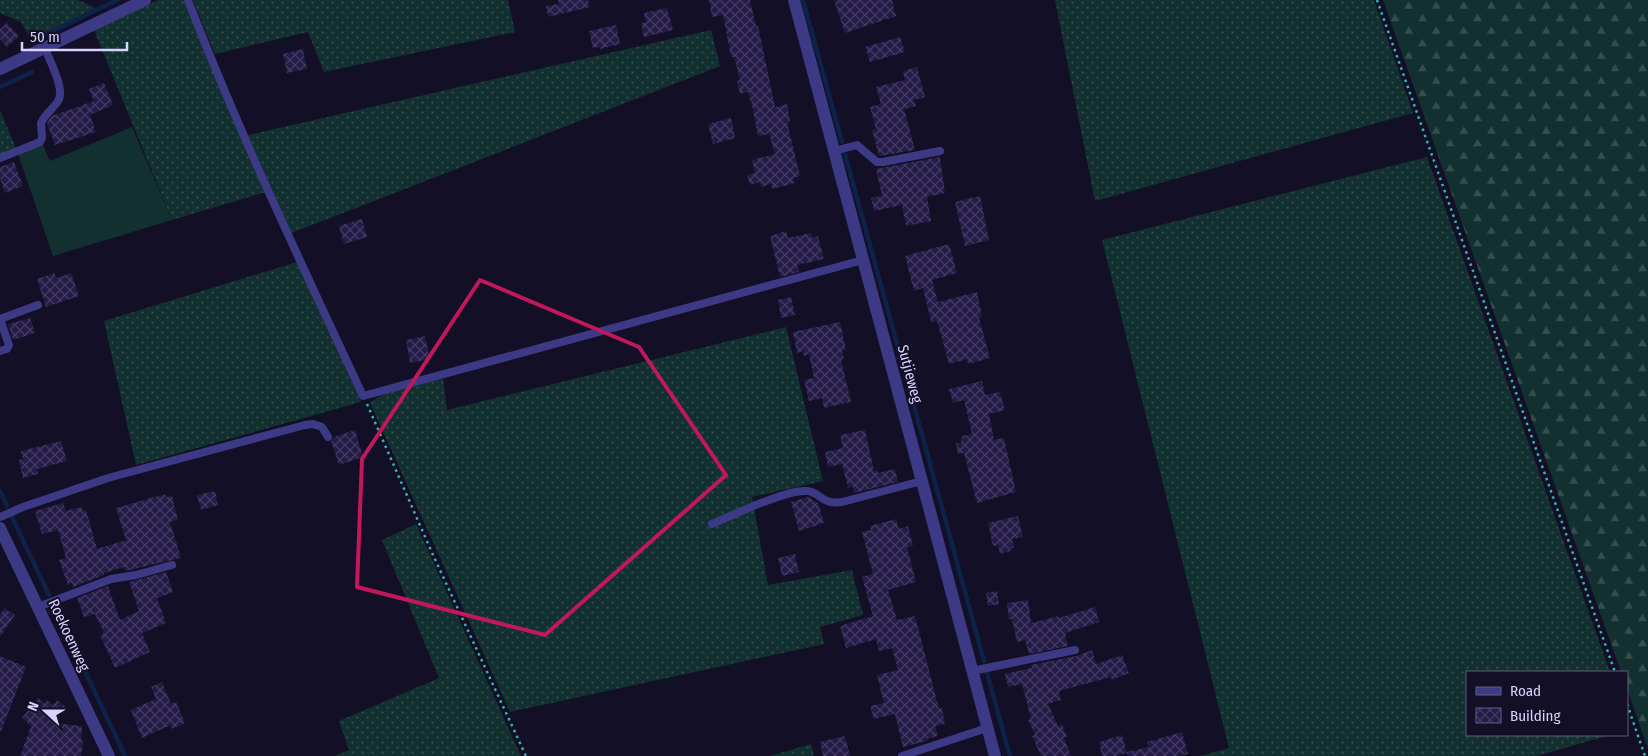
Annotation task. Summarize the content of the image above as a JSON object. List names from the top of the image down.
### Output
{
  "streets": {
    "street": ["Sutjieweg", "Roekoenweg"]
  },
  "legend": ["Road", "Building"],
  "scale_bar": "50 m",
  "north": "left"
}
